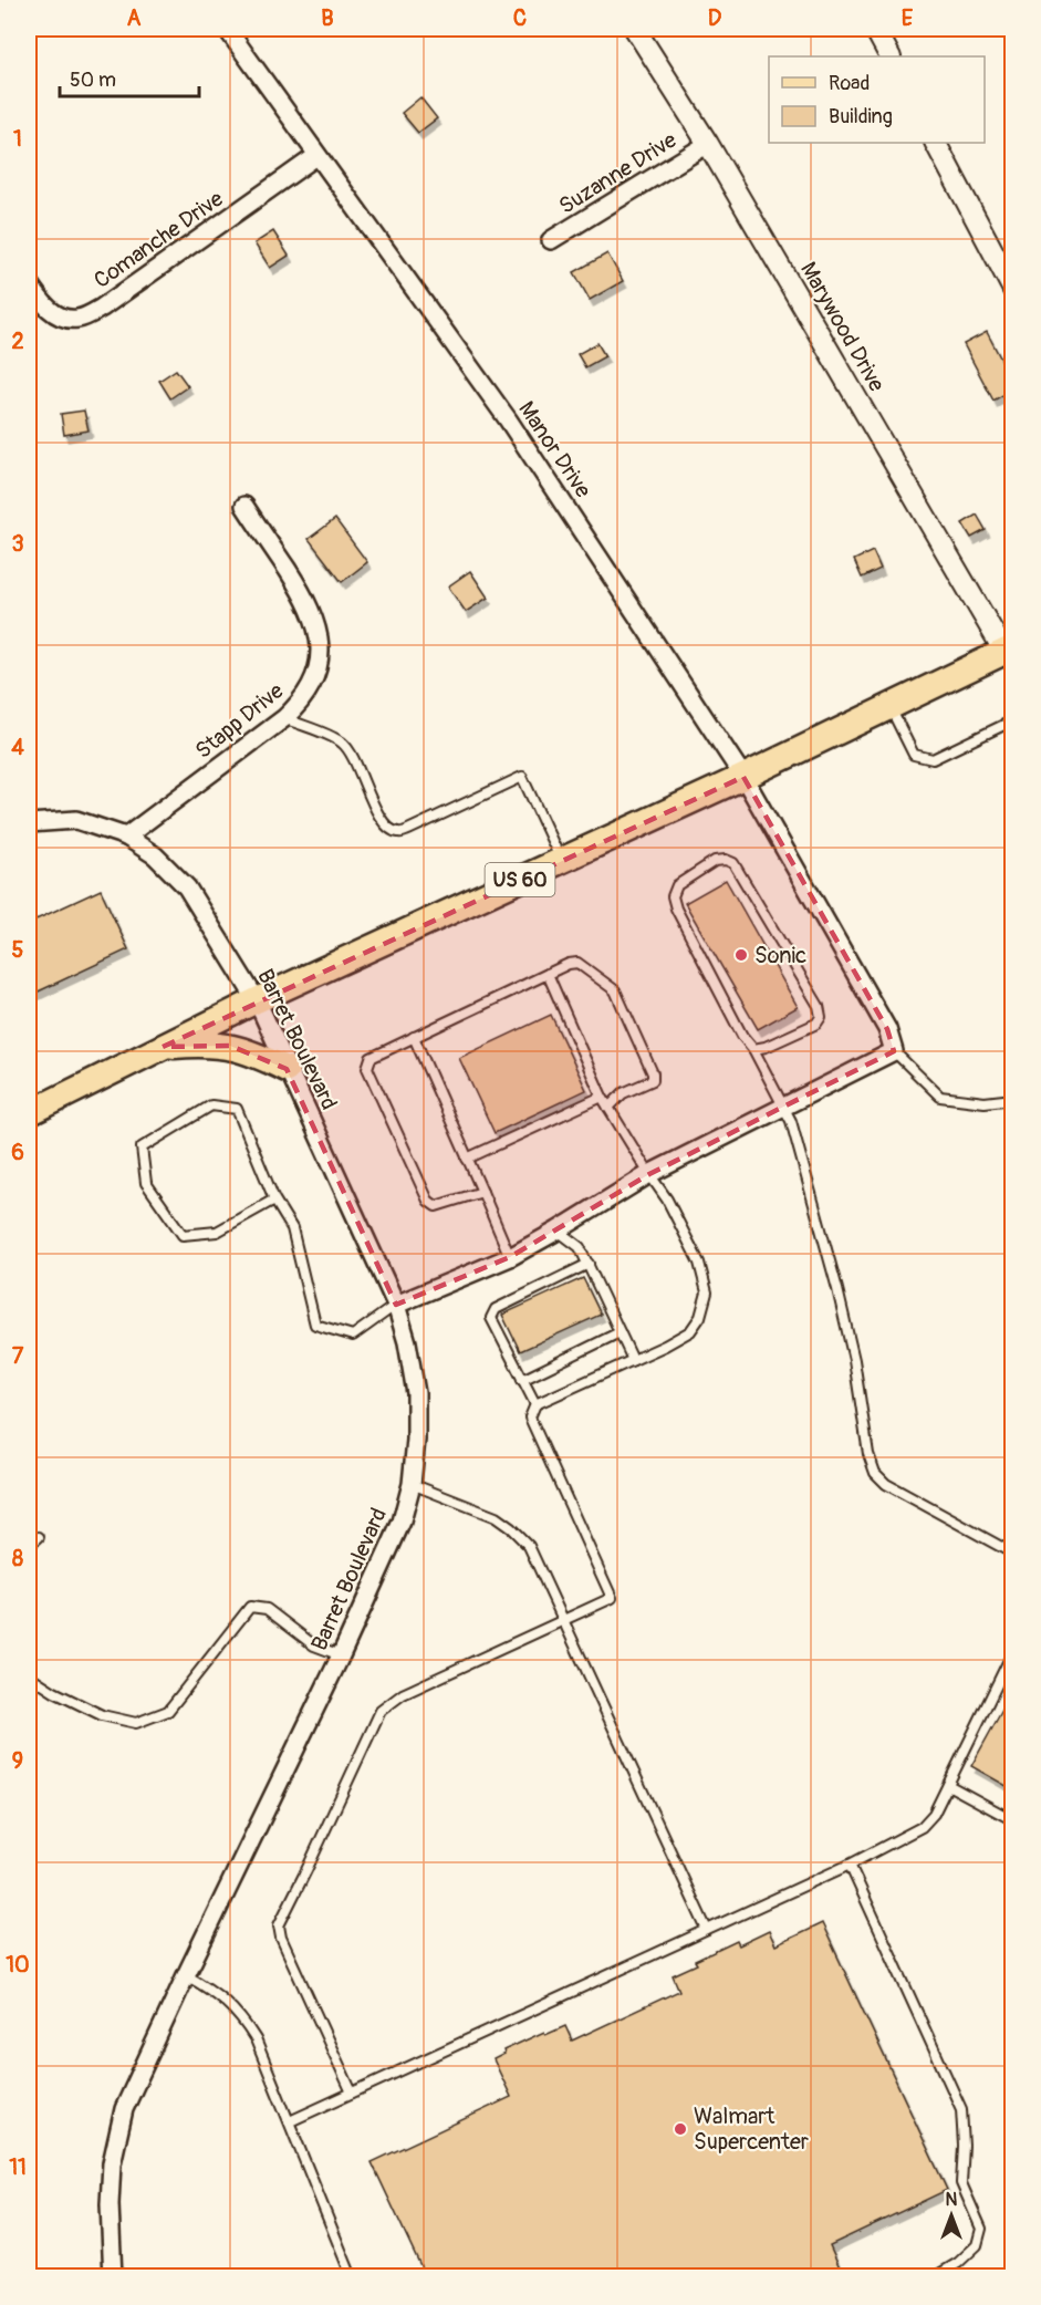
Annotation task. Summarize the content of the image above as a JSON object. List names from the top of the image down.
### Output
{
  "streets": {
    "main road": ["US 60"],
    "street": [
      "Suzanne Drive",
      "Comanche Drive",
      "Marywood Drive",
      "Manor Drive",
      "Stapp Drive",
      "Barret Boulevard"
    ]
  },
  "crossings": [
    ["Suzanne Drive", "Marywood Drive"],
    ["Comanche Drive", "Manor Drive"],
    ["Marywood Drive", "US 60"],
    ["Manor Drive", "US 60"],
    ["Stapp Drive", "Barret Boulevard"],
    ["US 60", "Barret Boulevard"]
  ],
  "places": ["Sonic", "Walmart Supercenter"],
  "legend": ["Road", "Building"],
  "scale_bar": "50 m",
  "north": "top",
  "grid": {
    "columns": [
      "A",
      "B",
      "C",
      "D",
      "E"
    ],
    "rows": [
      "1",
      "2",
      "3",
      "4",
      "5",
      "6",
      "7",
      "8",
      "9",
      "10",
      "11"
    ]
  }
}
